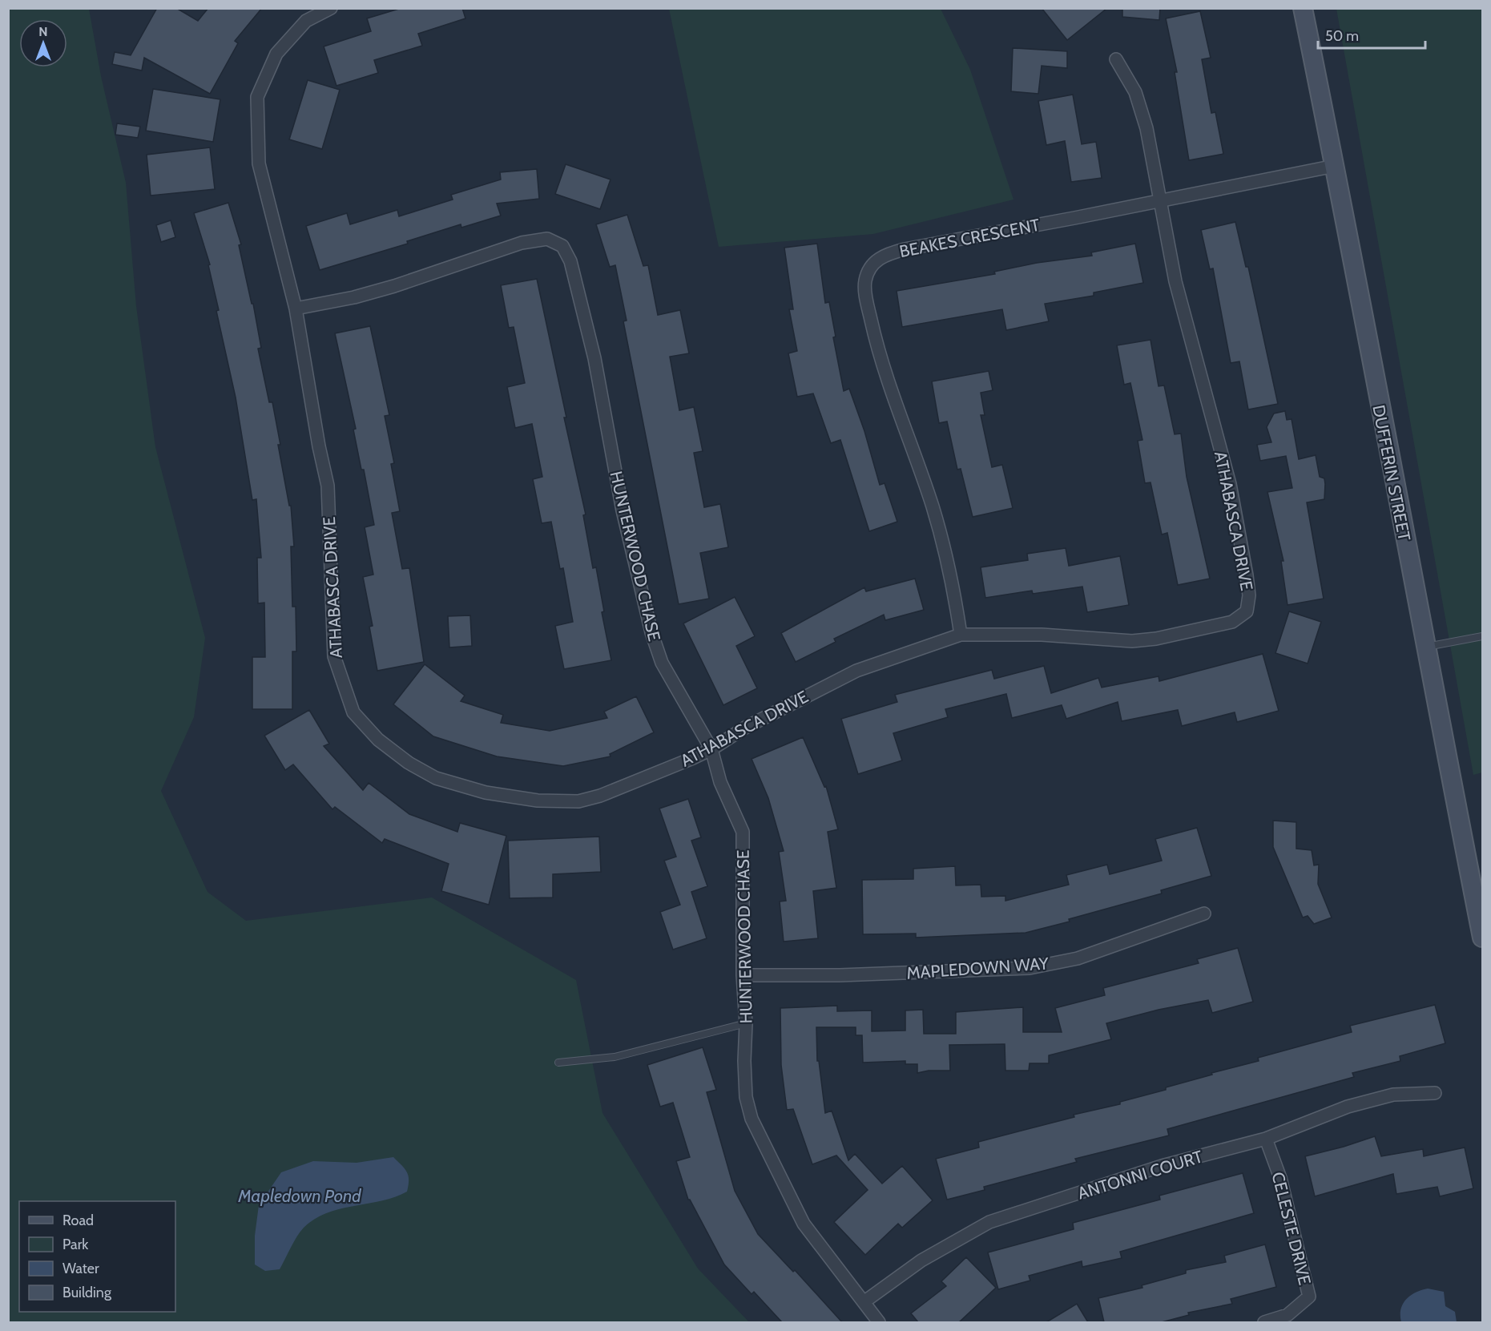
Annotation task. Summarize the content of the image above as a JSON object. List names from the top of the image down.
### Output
{
  "streets": {
    "main road": ["DUFFERIN STREET"],
    "street": [
      "BEAKES CRESCENT",
      "ATHABASCA DRIVE",
      "HUNTERWOOD CHASE",
      "MAPLEDOWN WAY",
      "ANTONNI COURT",
      "CELESTE DRIVE"
    ]
  },
  "crossings": [
    ["BEAKES CRESCENT", "DUFFERIN STREET"],
    ["BEAKES CRESCENT", "ATHABASCA DRIVE"],
    ["ATHABASCA DRIVE", "HUNTERWOOD CHASE"],
    ["HUNTERWOOD CHASE", "MAPLEDOWN WAY"],
    ["HUNTERWOOD CHASE", "ANTONNI COURT"],
    ["ANTONNI COURT", "CELESTE DRIVE"]
  ],
  "water": ["Mapledown Pond"],
  "legend": [
    "Road",
    "Park",
    "Water",
    "Building"
  ],
  "scale_bar": "50 m",
  "north": "top"
}
